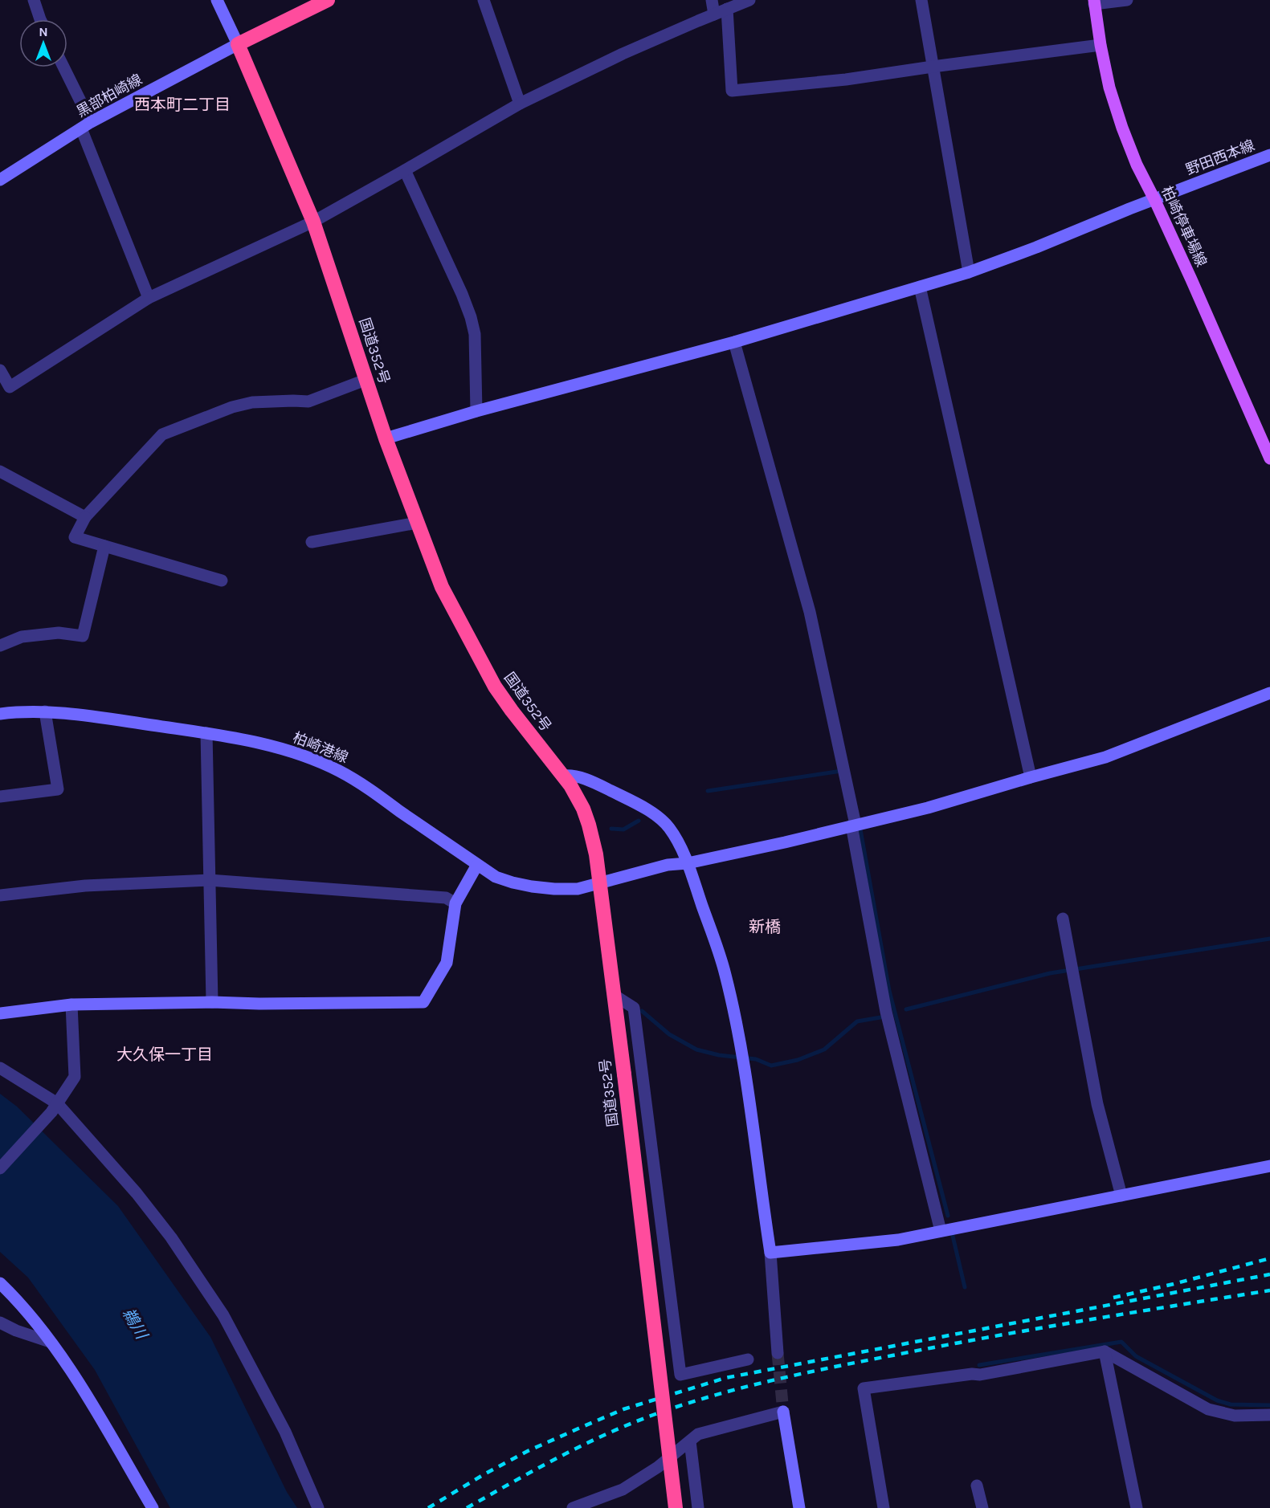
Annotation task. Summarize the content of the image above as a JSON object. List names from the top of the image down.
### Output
{
  "streets": {
    "highway": ["国道352号"],
    "main road": ["柏崎停車場線"],
    "street": ["黒部柏崎線", "野田西本線", "柏崎港線"]
  },
  "crossings": [
    ["黒部柏崎線", "国道352号"],
    ["野田西本線", "柏崎停車場線"],
    ["野田西本線", "国道352号"],
    ["国道352号", "柏崎港線"]
  ],
  "districts": ["西本町二丁目", "新橋", "大久保一丁目"],
  "water": ["鵜川"],
  "north": "top"
}
